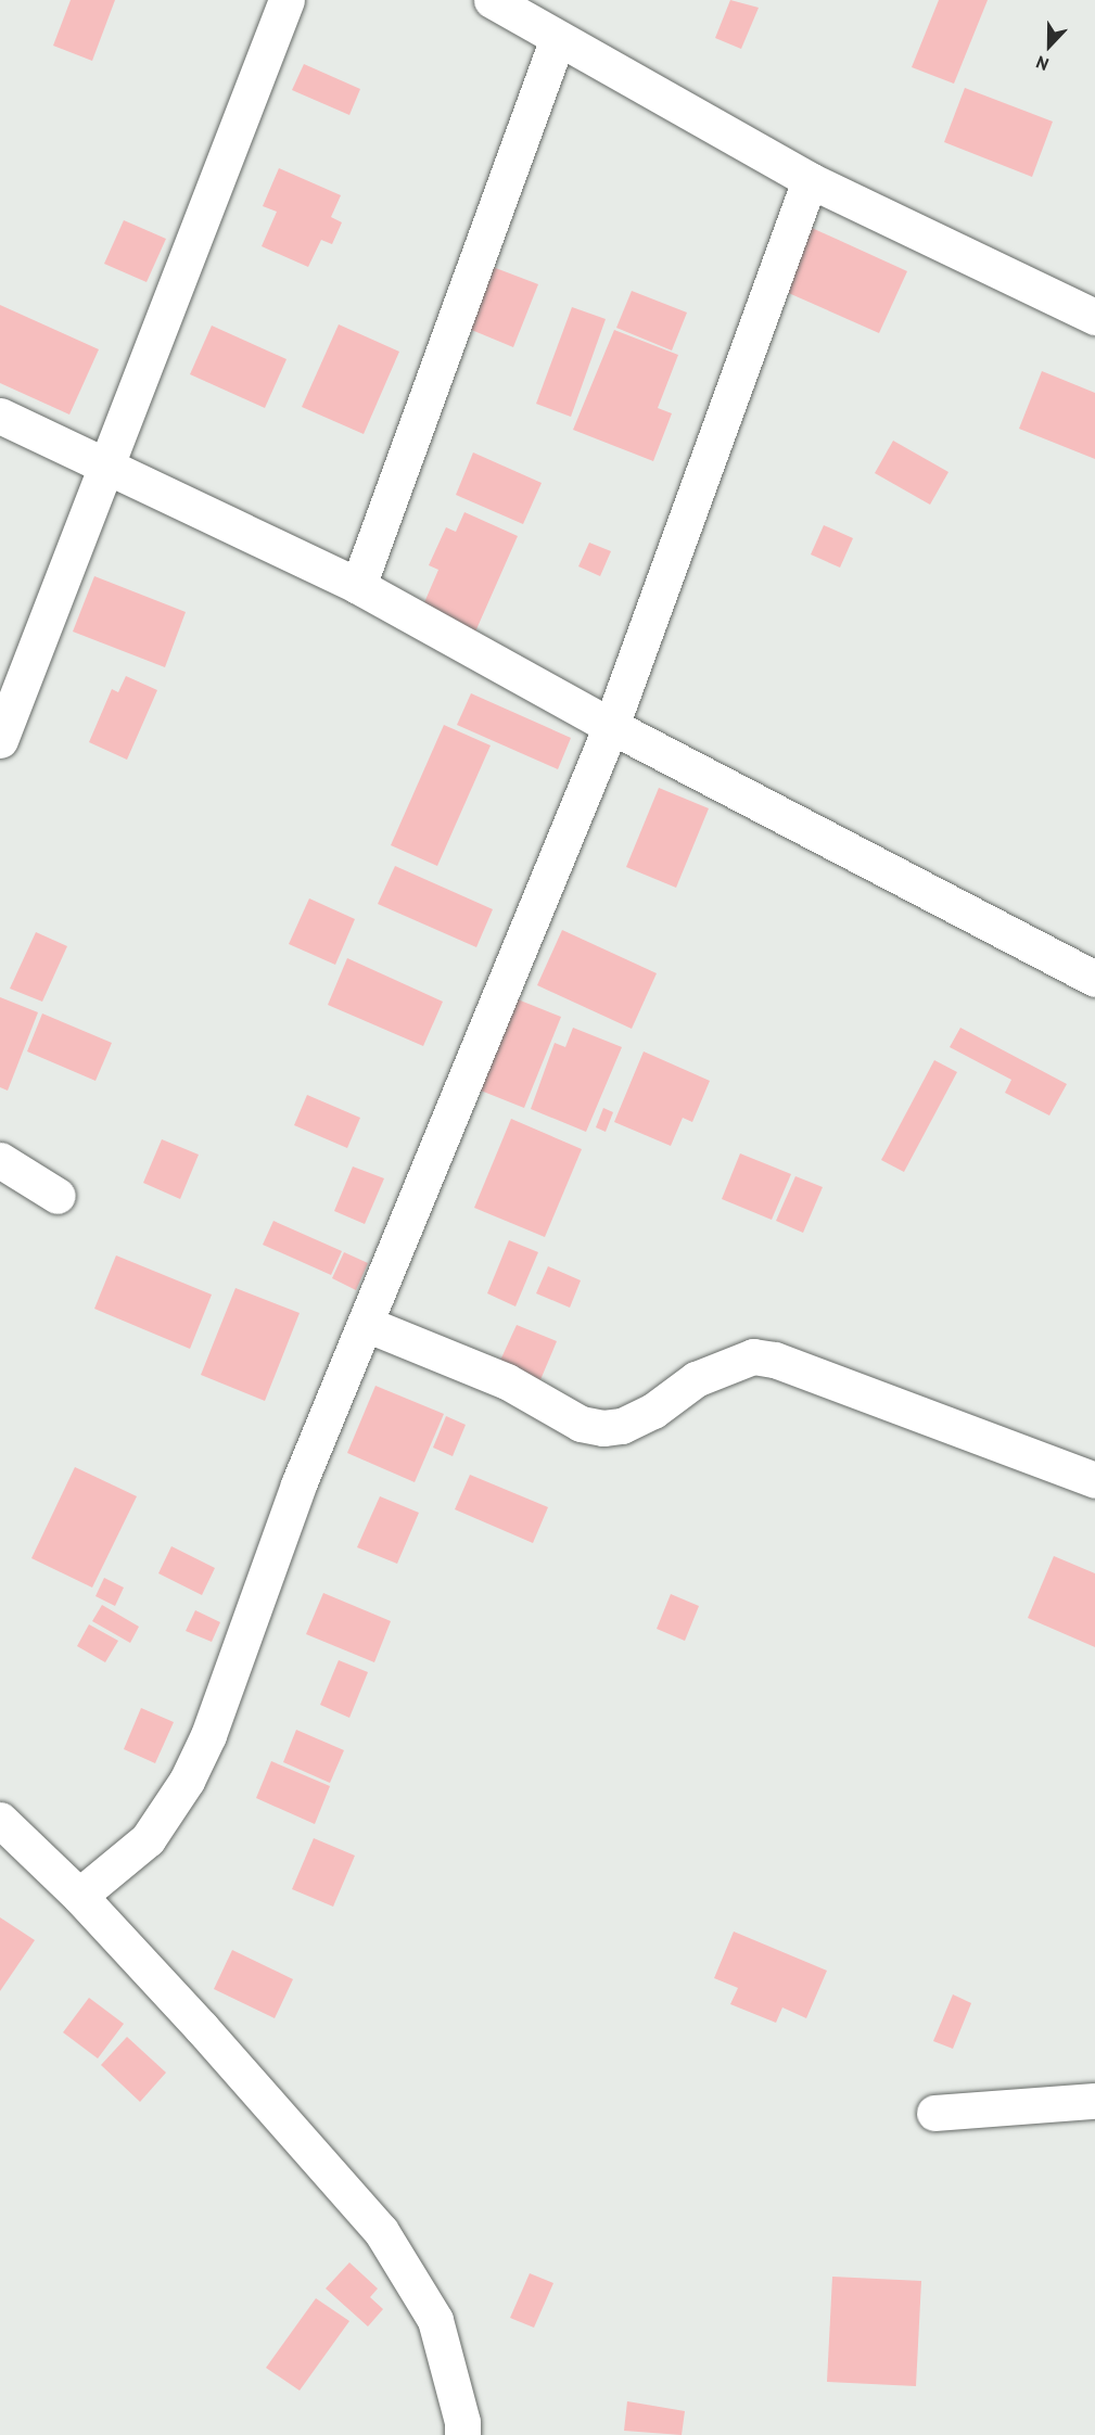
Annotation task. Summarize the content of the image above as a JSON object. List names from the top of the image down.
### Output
{
  "north": "bottom"
}
